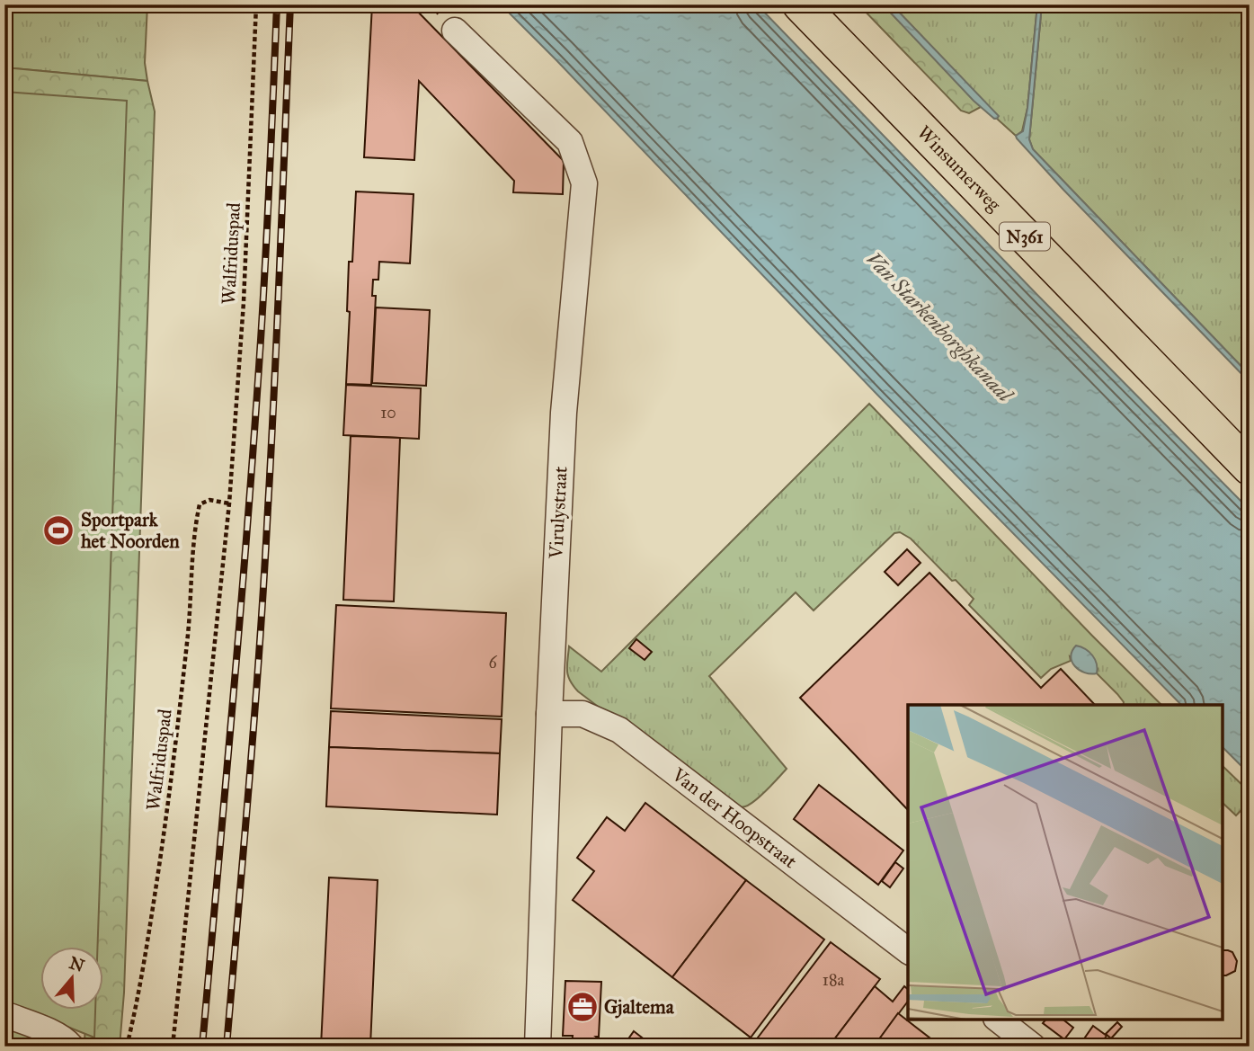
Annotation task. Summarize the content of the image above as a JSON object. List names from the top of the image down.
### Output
{
  "streets": {
    "main road": ["Winsumerweg", "N361"],
    "street": ["Virulystraat", "Van der Hoopstraat"],
    "path": ["Walfriduspad"]
  },
  "crossings": [
    ["Virulystraat", "Van der Hoopstraat"]
  ],
  "water": ["Van Starkenborghkanaal"],
  "places": {
    "sports": ["Sportpark het Noorden"],
    "office": ["Gjaltema"]
  },
  "house_numbers": ["10", "6", "18a"],
  "north": "top"
}
